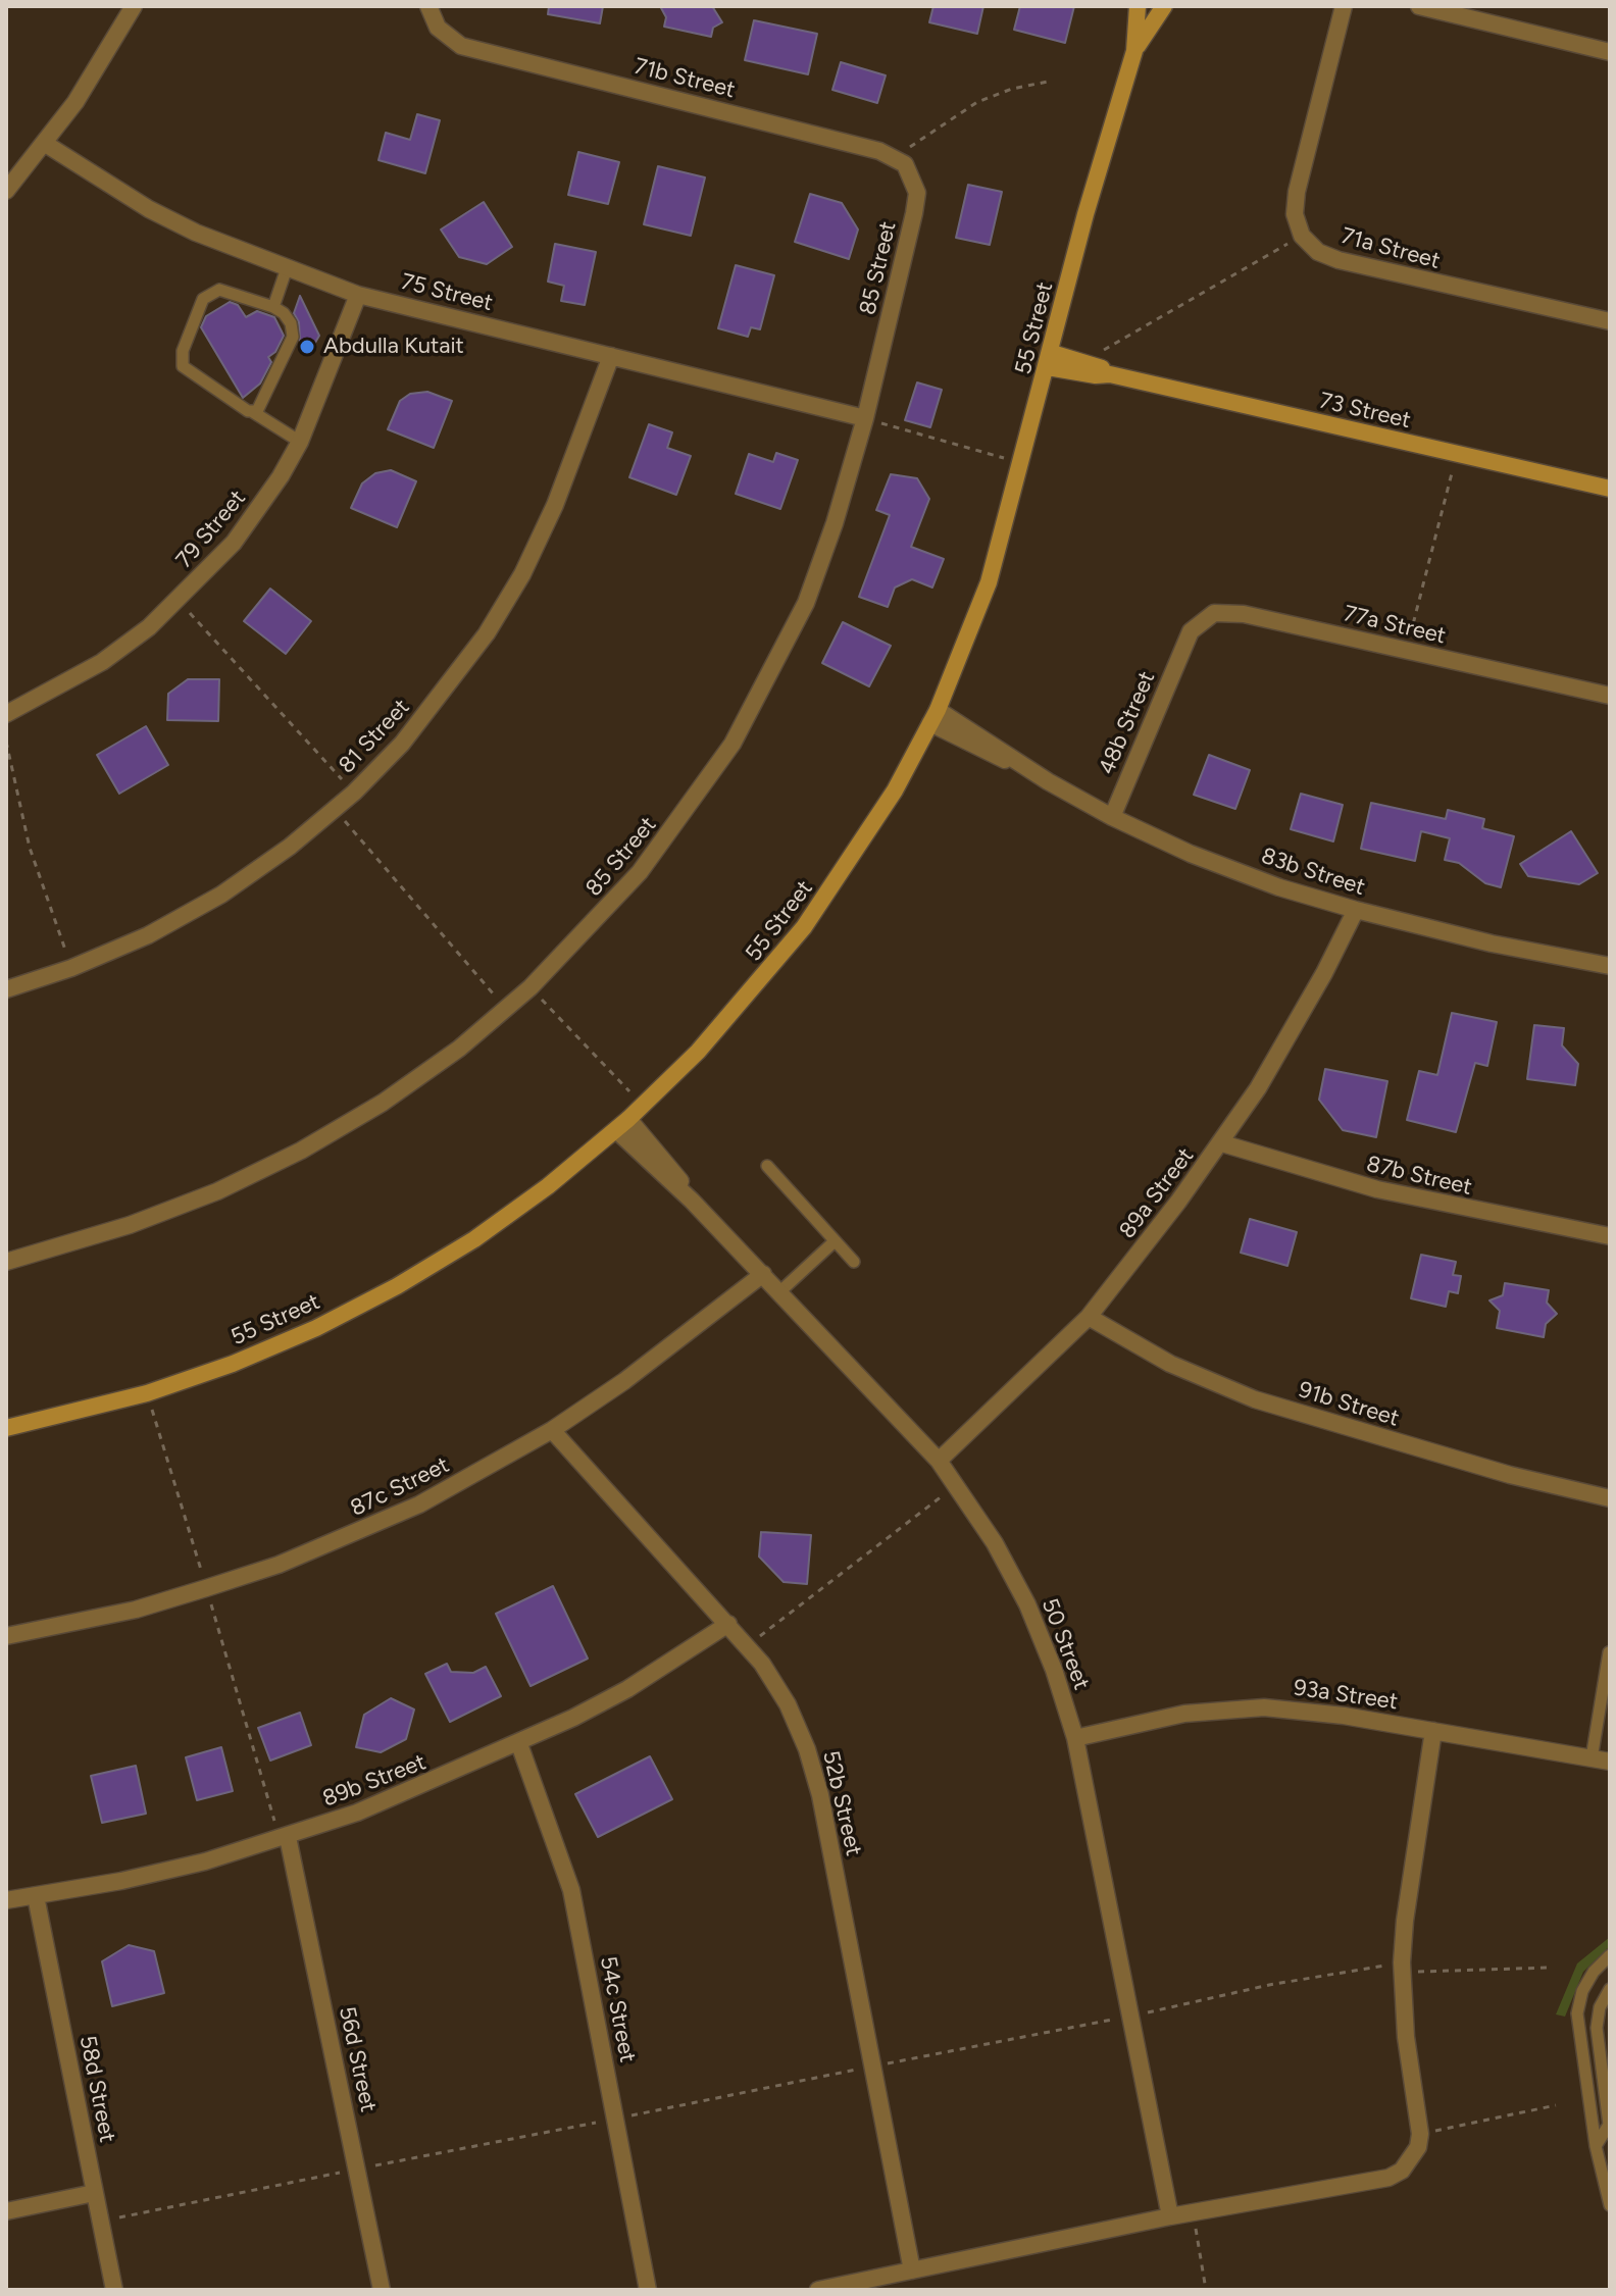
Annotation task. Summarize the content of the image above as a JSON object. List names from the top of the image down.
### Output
{
  "streets": {
    "street": [
      "71b Street",
      "71a Street",
      "85 Street",
      "75 Street",
      "55 Street",
      "73 Street",
      "79 Street",
      "77a Street",
      "48b Street",
      "81 Street",
      "83b Street",
      "87b Street",
      "89a Street",
      "91b Street",
      "87c Street",
      "50 Street",
      "93a Street",
      "89b Street",
      "52b Street",
      "54c Street",
      "56d Street",
      "58d Street"
    ]
  },
  "crossings": [
    ["71b Street", "85 Street"],
    ["85 Street", "75 Street"],
    ["75 Street", "79 Street"],
    ["75 Street", "81 Street"],
    ["55 Street", "73 Street"],
    ["55 Street", "83b Street"],
    ["55 Street", "50 Street"],
    ["77a Street", "48b Street"],
    ["48b Street", "83b Street"],
    ["83b Street", "89a Street"],
    ["87b Street", "89a Street"],
    ["89a Street", "91b Street"],
    ["89a Street", "50 Street"],
    ["87c Street", "50 Street"],
    ["87c Street", "52b Street"],
    ["50 Street", "93a Street"],
    ["89b Street", "52b Street"],
    ["89b Street", "54c Street"],
    ["89b Street", "56d Street"],
    ["89b Street", "58d Street"]
  ],
  "places": ["Abdulla Kutait"]
}
